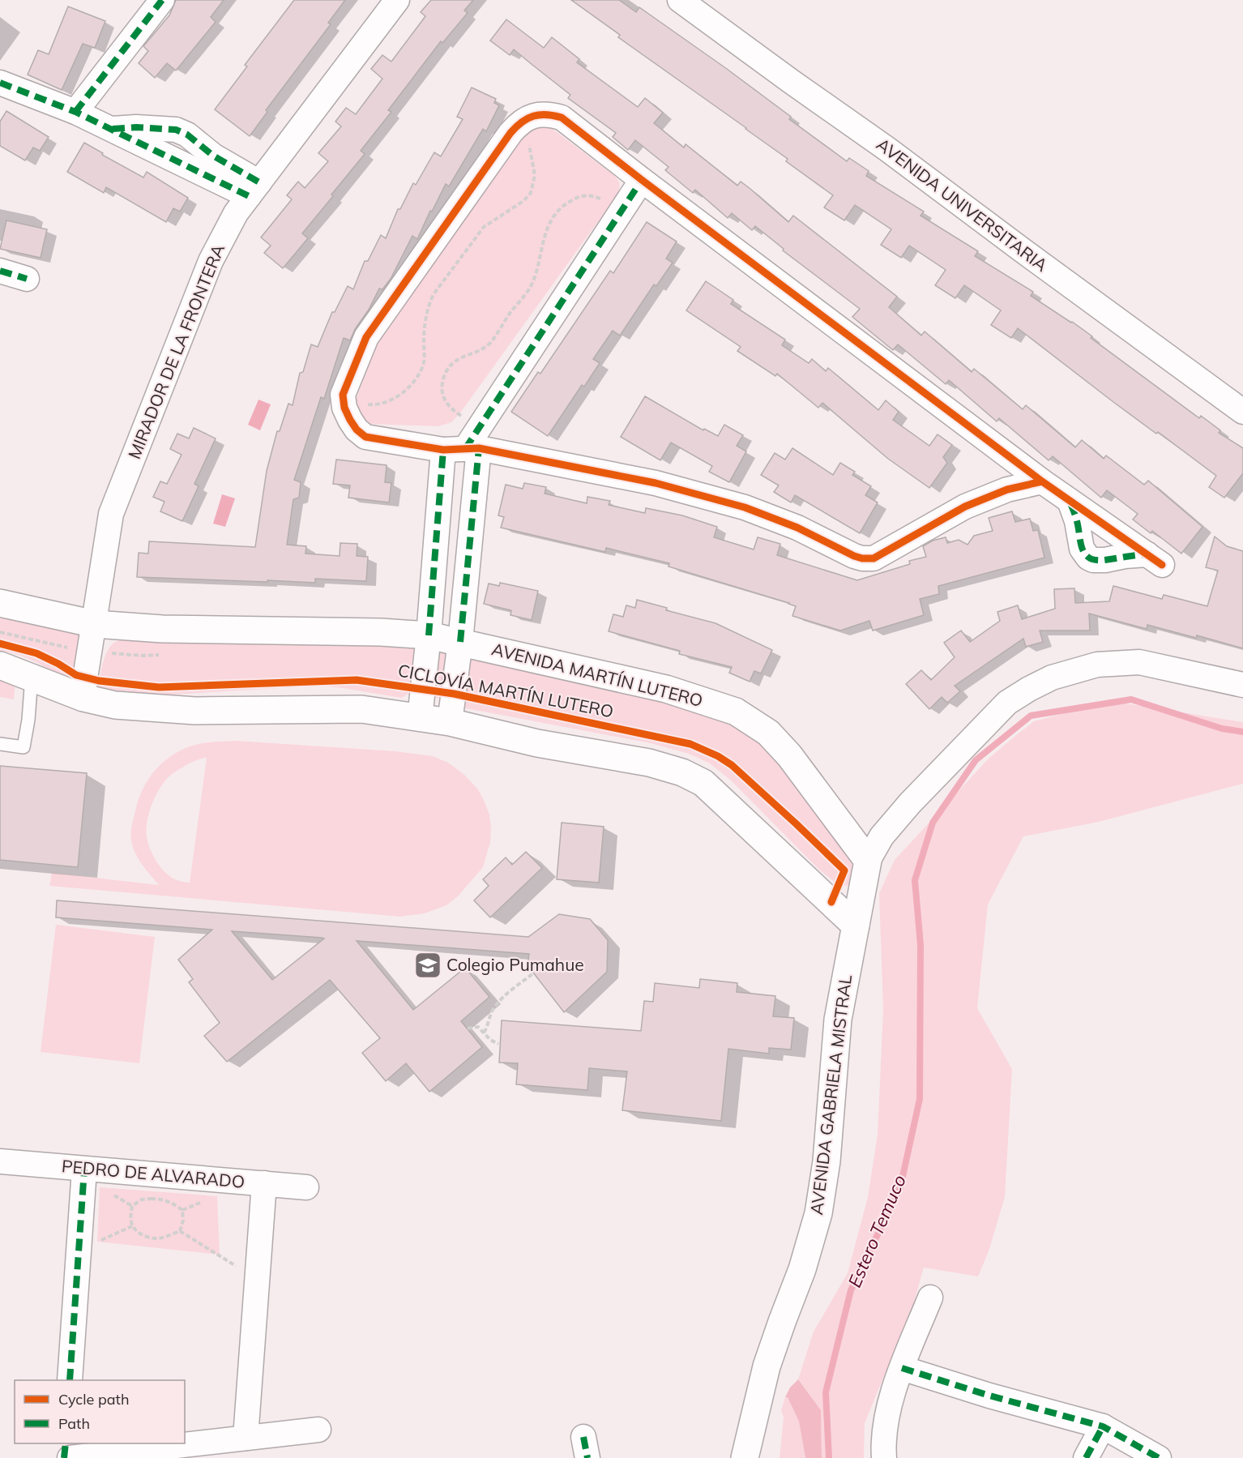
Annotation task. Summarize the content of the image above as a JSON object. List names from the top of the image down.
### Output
{
  "streets": {
    "street": [
      "AVENIDA UNIVERSITARIA",
      "MIRADOR DE LA FRONTERA",
      "AVENIDA MARTÍN LUTERO",
      "AVENIDA GABRIELA MISTRAL",
      "PEDRO DE ALVARADO"
    ],
    "cycle path": ["CICLOVÍA MARTÍN LUTERO"]
  },
  "crossings": [
    ["MIRADOR DE LA FRONTERA", "AVENIDA MARTÍN LUTERO"],
    ["AVENIDA MARTÍN LUTERO", "AVENIDA GABRIELA MISTRAL"]
  ],
  "water": ["Estero Temuco"],
  "places": {
    "school or university": ["Colegio Pumahue"]
  },
  "legend": ["Cycle path", "Path"]
}
